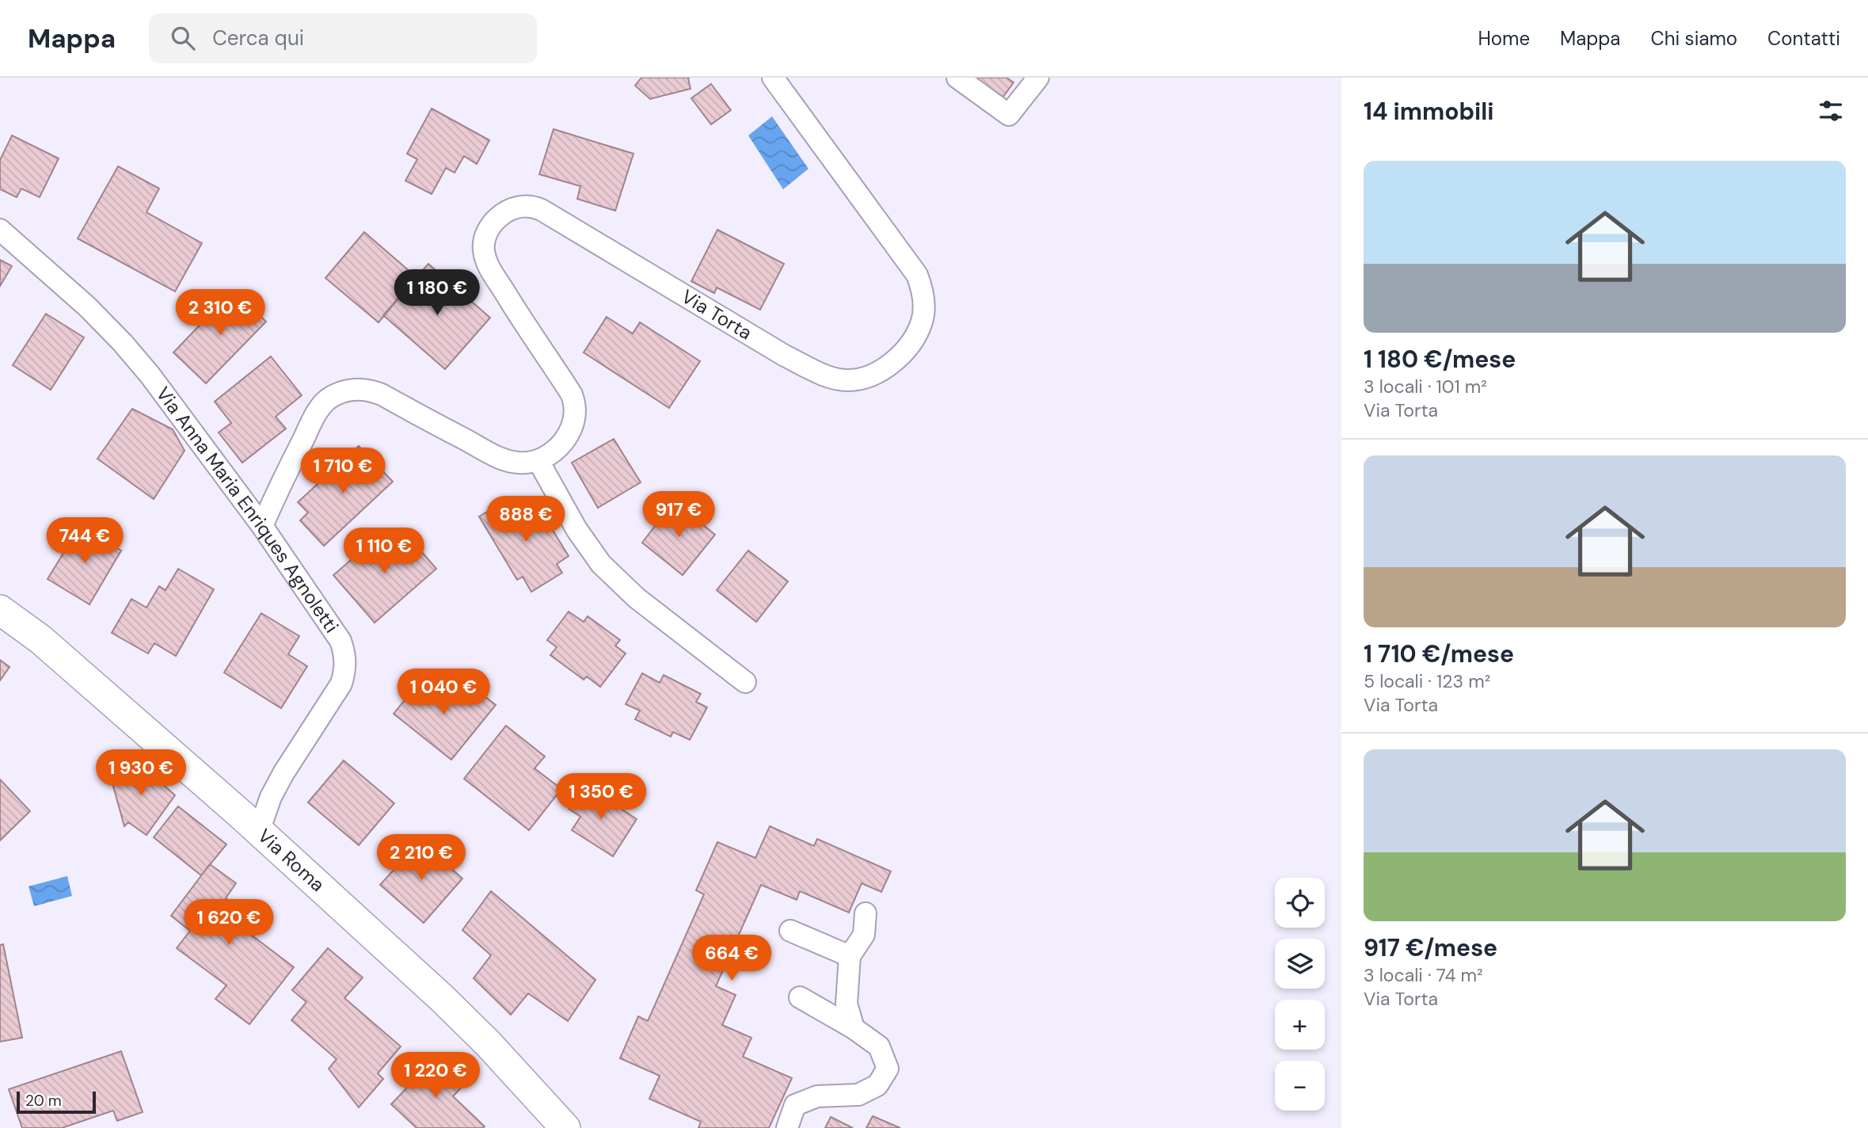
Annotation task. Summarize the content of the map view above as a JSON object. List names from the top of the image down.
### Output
{
  "streets": {
    "main road": ["Via Roma"],
    "street": ["Via Torta", "Via Anna Maria Enriques Agnoletti"]
  },
  "crossings": [
    ["Via Anna Maria Enriques Agnoletti", "Via Roma"]
  ],
  "scale_bar": "20 m",
  "page": {
    "header": "Mappa",
    "search": "Cerca qui",
    "nav": [
      "Home",
      "Mappa",
      "Chi siamo",
      "Contatti"
    ],
    "heading": "14 immobili",
    "list": [
      {
        "name": "1 180 €/mese",
        "note": "3 locali · 101 m² · Via Torta"
      },
      {
        "name": "1 710 €/mese",
        "note": "5 locali · 123 m² · Via Torta"
      },
      {
        "name": "917 €/mese",
        "note": "3 locali · 74 m² · Via Torta"
      }
    ],
    "price": [
      "1 180 €",
      "2 310 €",
      "1 710 €",
      "917 €",
      "888 €",
      "744 €",
      "1 110 €",
      "1 040 €",
      "1 930 €",
      "1 350 €",
      "2 210 €",
      "1 620 €",
      "664 €",
      "1 220 €"
    ],
    "map_buttons": ["+", "−"],
    "scale": "20 m"
  }
}
